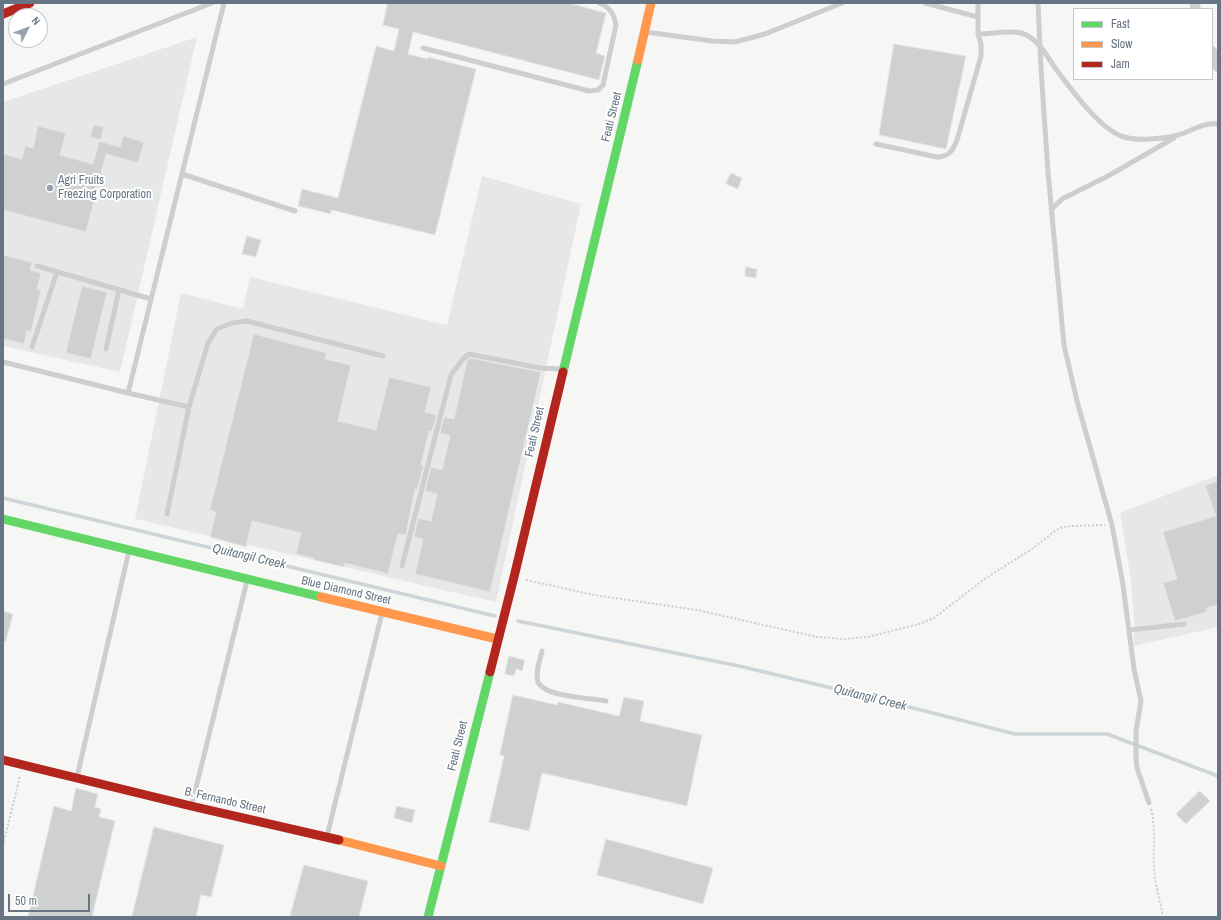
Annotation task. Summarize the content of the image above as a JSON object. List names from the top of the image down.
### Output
{
  "streets": {
    "street": ["Feati Street", "Blue Diamond Street", "B. Fernando Street"]
  },
  "crossings": [
    ["Feati Street", "Blue Diamond Street"],
    ["Feati Street", "B. Fernando Street"]
  ],
  "water": ["Quitangil Creek"],
  "places": ["Agri Fruits Freezing Corporation"],
  "legend": ["Fast", "Slow", "Jam"],
  "scale_bar": "50 m",
  "north": "top right"
}
